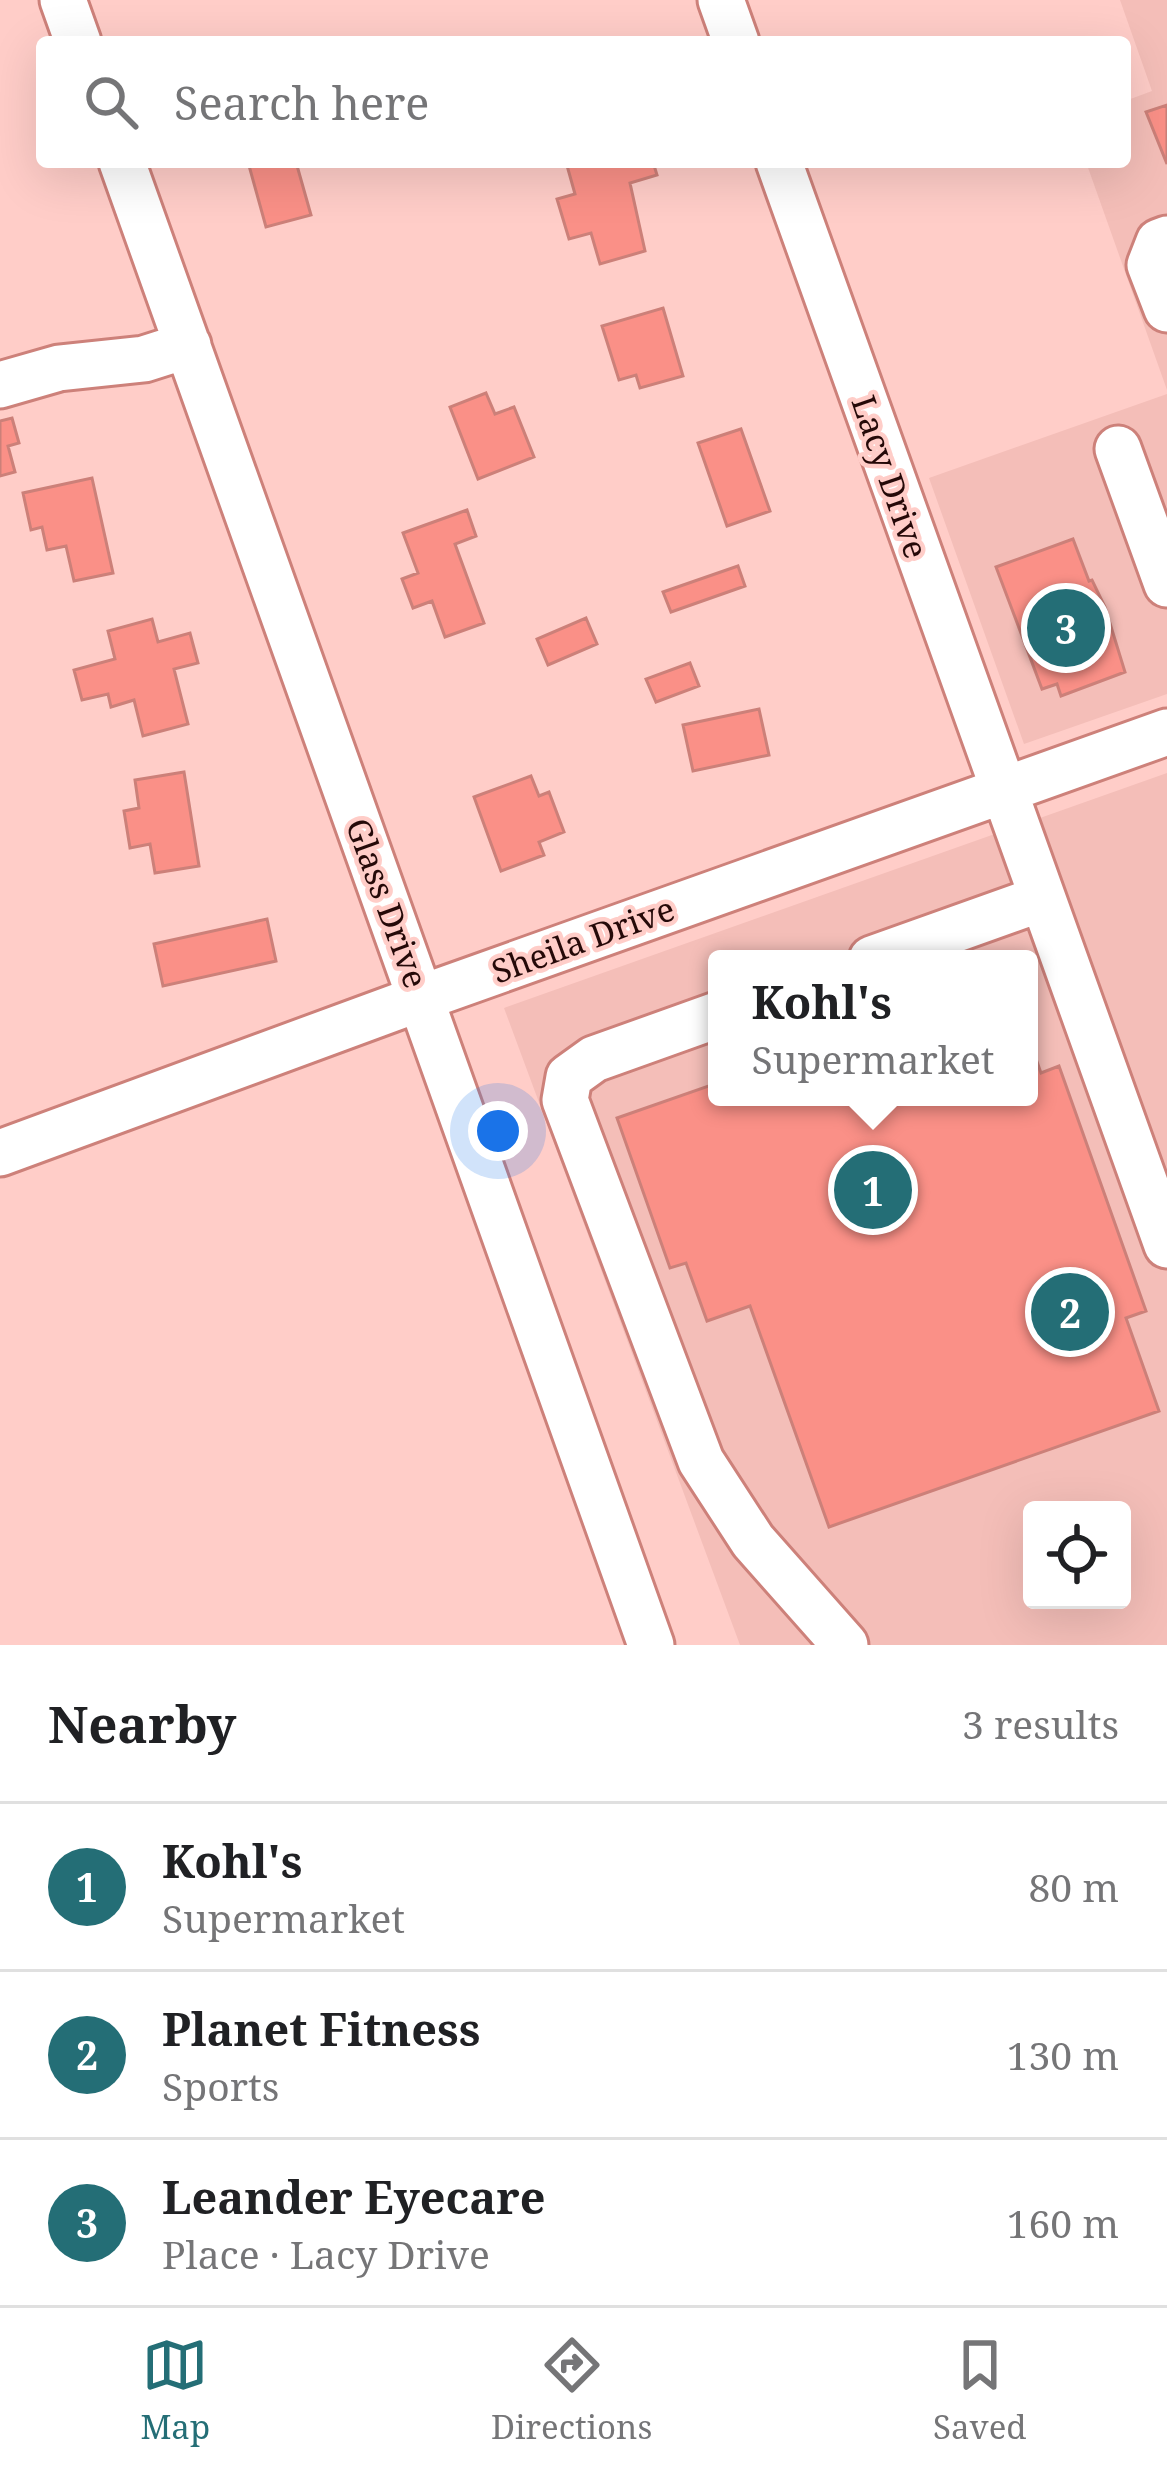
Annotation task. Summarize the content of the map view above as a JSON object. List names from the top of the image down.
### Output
{
  "streets": {
    "street": ["Lacy Drive", "Glass Drive", "Sheila Drive"]
  },
  "crossings": [
    ["Lacy Drive", "Sheila Drive"],
    ["Glass Drive", "Sheila Drive"]
  ],
  "page": {
    "search": "Search here",
    "pins": ["3", "1", "2"],
    "popup": ["Kohl's", "Supermarket"],
    "heading": ["Nearby", "3 results"],
    "list": [
      {
        "mark": "1",
        "name": "Kohl's",
        "note": "Supermarket",
        "value": "80 m"
      },
      {
        "mark": "2",
        "name": "Planet Fitness",
        "note": "Sports",
        "value": "130 m"
      },
      {
        "mark": "3",
        "name": "Leander Eyecare",
        "note": "Place · Lacy Drive",
        "value": "160 m"
      }
    ],
    "nav": ["Map", "Directions", "Saved"]
  }
}
